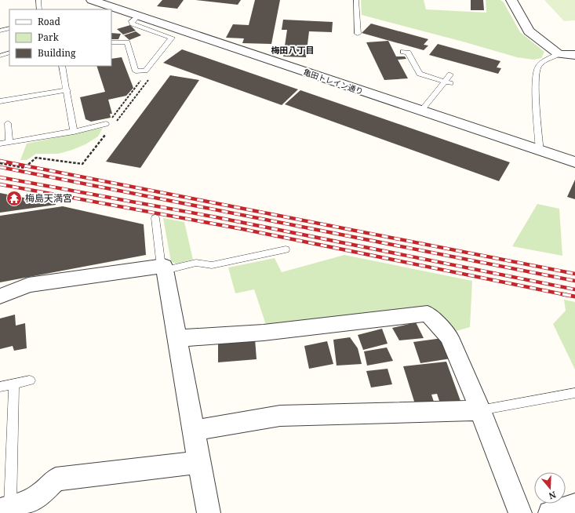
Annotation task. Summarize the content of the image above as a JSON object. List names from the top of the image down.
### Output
{
  "streets": {
    "street": ["亀田トレイン通り"]
  },
  "districts": ["梅田八丁目"],
  "places": {
    "temple": ["梅島天満宮"]
  },
  "legend": ["Road", "Park", "Building"],
  "north": "bottom"
}
